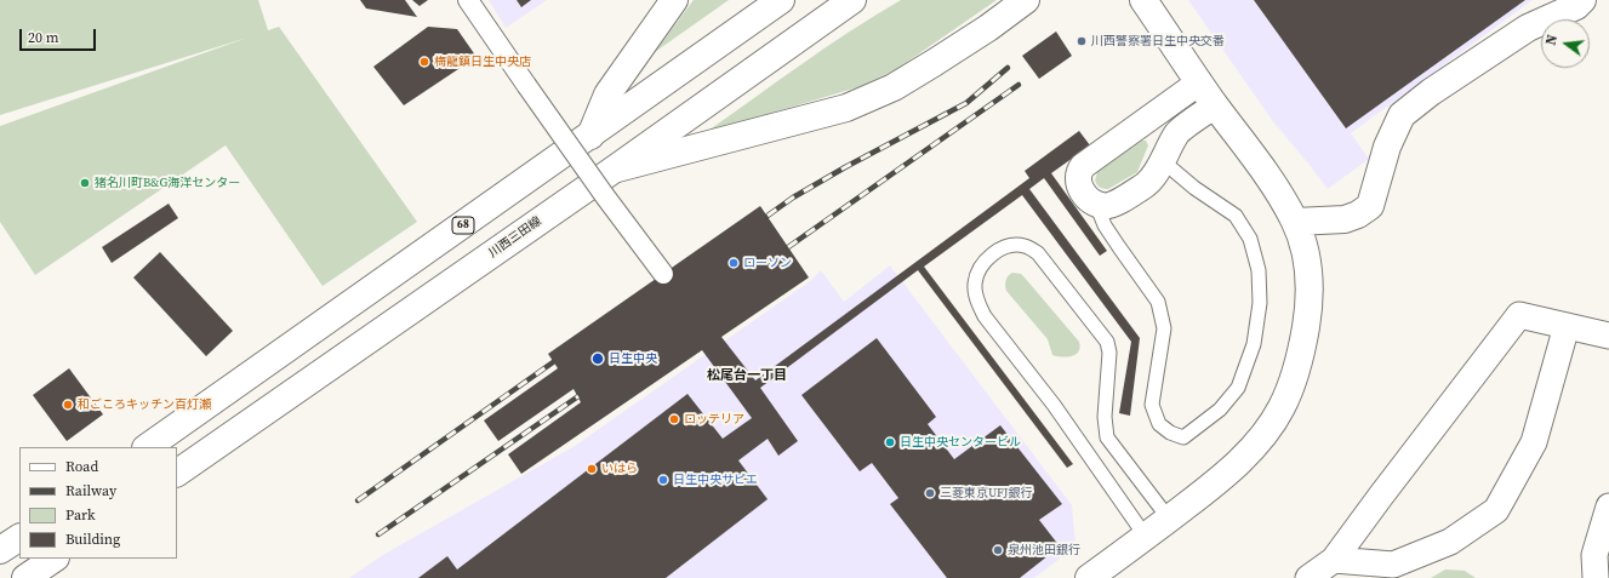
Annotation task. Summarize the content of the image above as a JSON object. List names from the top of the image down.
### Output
{
  "streets": {
    "street": ["68", "川西三田線"]
  },
  "districts": ["松尾台一丁目"],
  "places": [
    "川西警察署日生中央交番",
    "梅龍鎮日生中央店",
    "猪名川町B&G海洋センター",
    "ローソン",
    "日生中央",
    "和ごころキッチン百灯瀬",
    "ロッテリア",
    "日生中央センタービル",
    "いはら",
    "日生中央サピエ",
    "三菱東京UFJ銀行",
    "泉州池田銀行"
  ],
  "legend": [
    "Road",
    "Railway",
    "Park",
    "Building"
  ],
  "scale_bar": "20 m",
  "north": "left"
}
